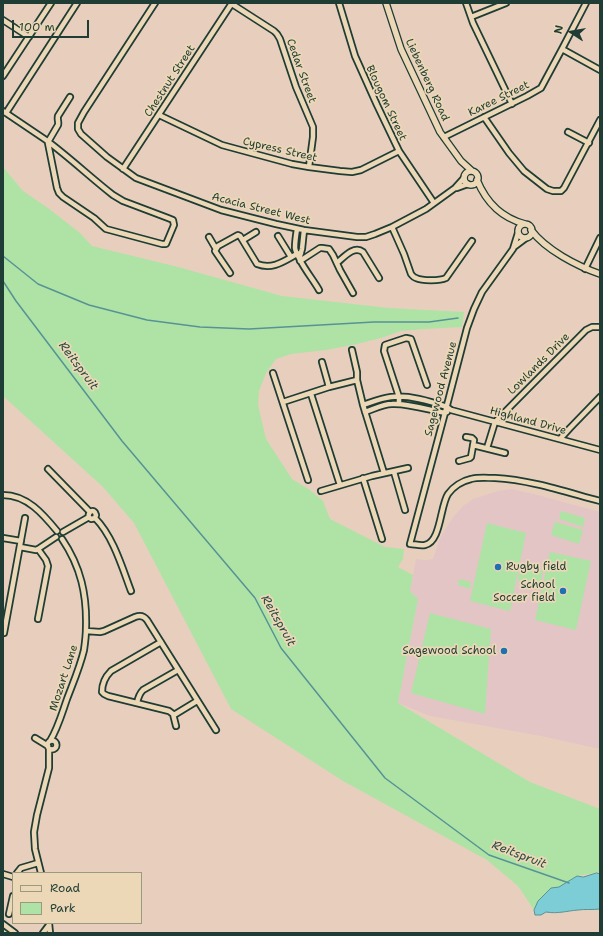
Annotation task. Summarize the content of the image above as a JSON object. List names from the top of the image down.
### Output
{
  "streets": {
    "street": [
      "Cedar Street",
      "Liebenberg Road",
      "Chestnut Street",
      "Karee Street",
      "Blougom Street",
      "Cypress Street",
      "Acacia Street West",
      "Lowlands Drive",
      "Sagewood Avenue",
      "Highland Drive",
      "Mozart Lane"
    ]
  },
  "crossings": [
    ["Cedar Street", "Chestnut Street"],
    ["Cedar Street", "Cypress Street"],
    ["Liebenberg Road", "Karee Street"],
    ["Liebenberg Road", "Acacia Street West"],
    ["Chestnut Street", "Cypress Street"],
    ["Chestnut Street", "Acacia Street West"],
    ["Blougom Street", "Cypress Street"],
    ["Blougom Street", "Acacia Street West"],
    ["Lowlands Drive", "Highland Drive"],
    ["Sagewood Avenue", "Highland Drive"]
  ],
  "water": ["Reitspruit"],
  "places": ["Rugby field", "School Soccer field", "Sagewood School"],
  "legend": ["Road", "Park"],
  "scale_bar": "100 m",
  "north": "left"
}
